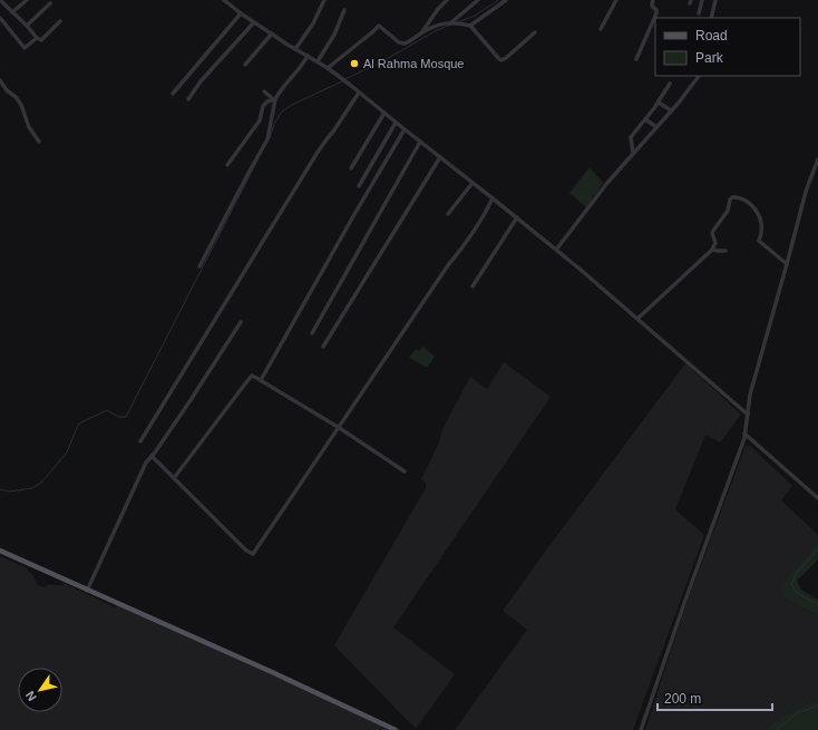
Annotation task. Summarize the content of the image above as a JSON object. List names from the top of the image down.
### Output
{
  "places": ["Al Rahma Mosque"],
  "legend": ["Road", "Park"],
  "scale_bar": "200 m",
  "north": "bottom left"
}
